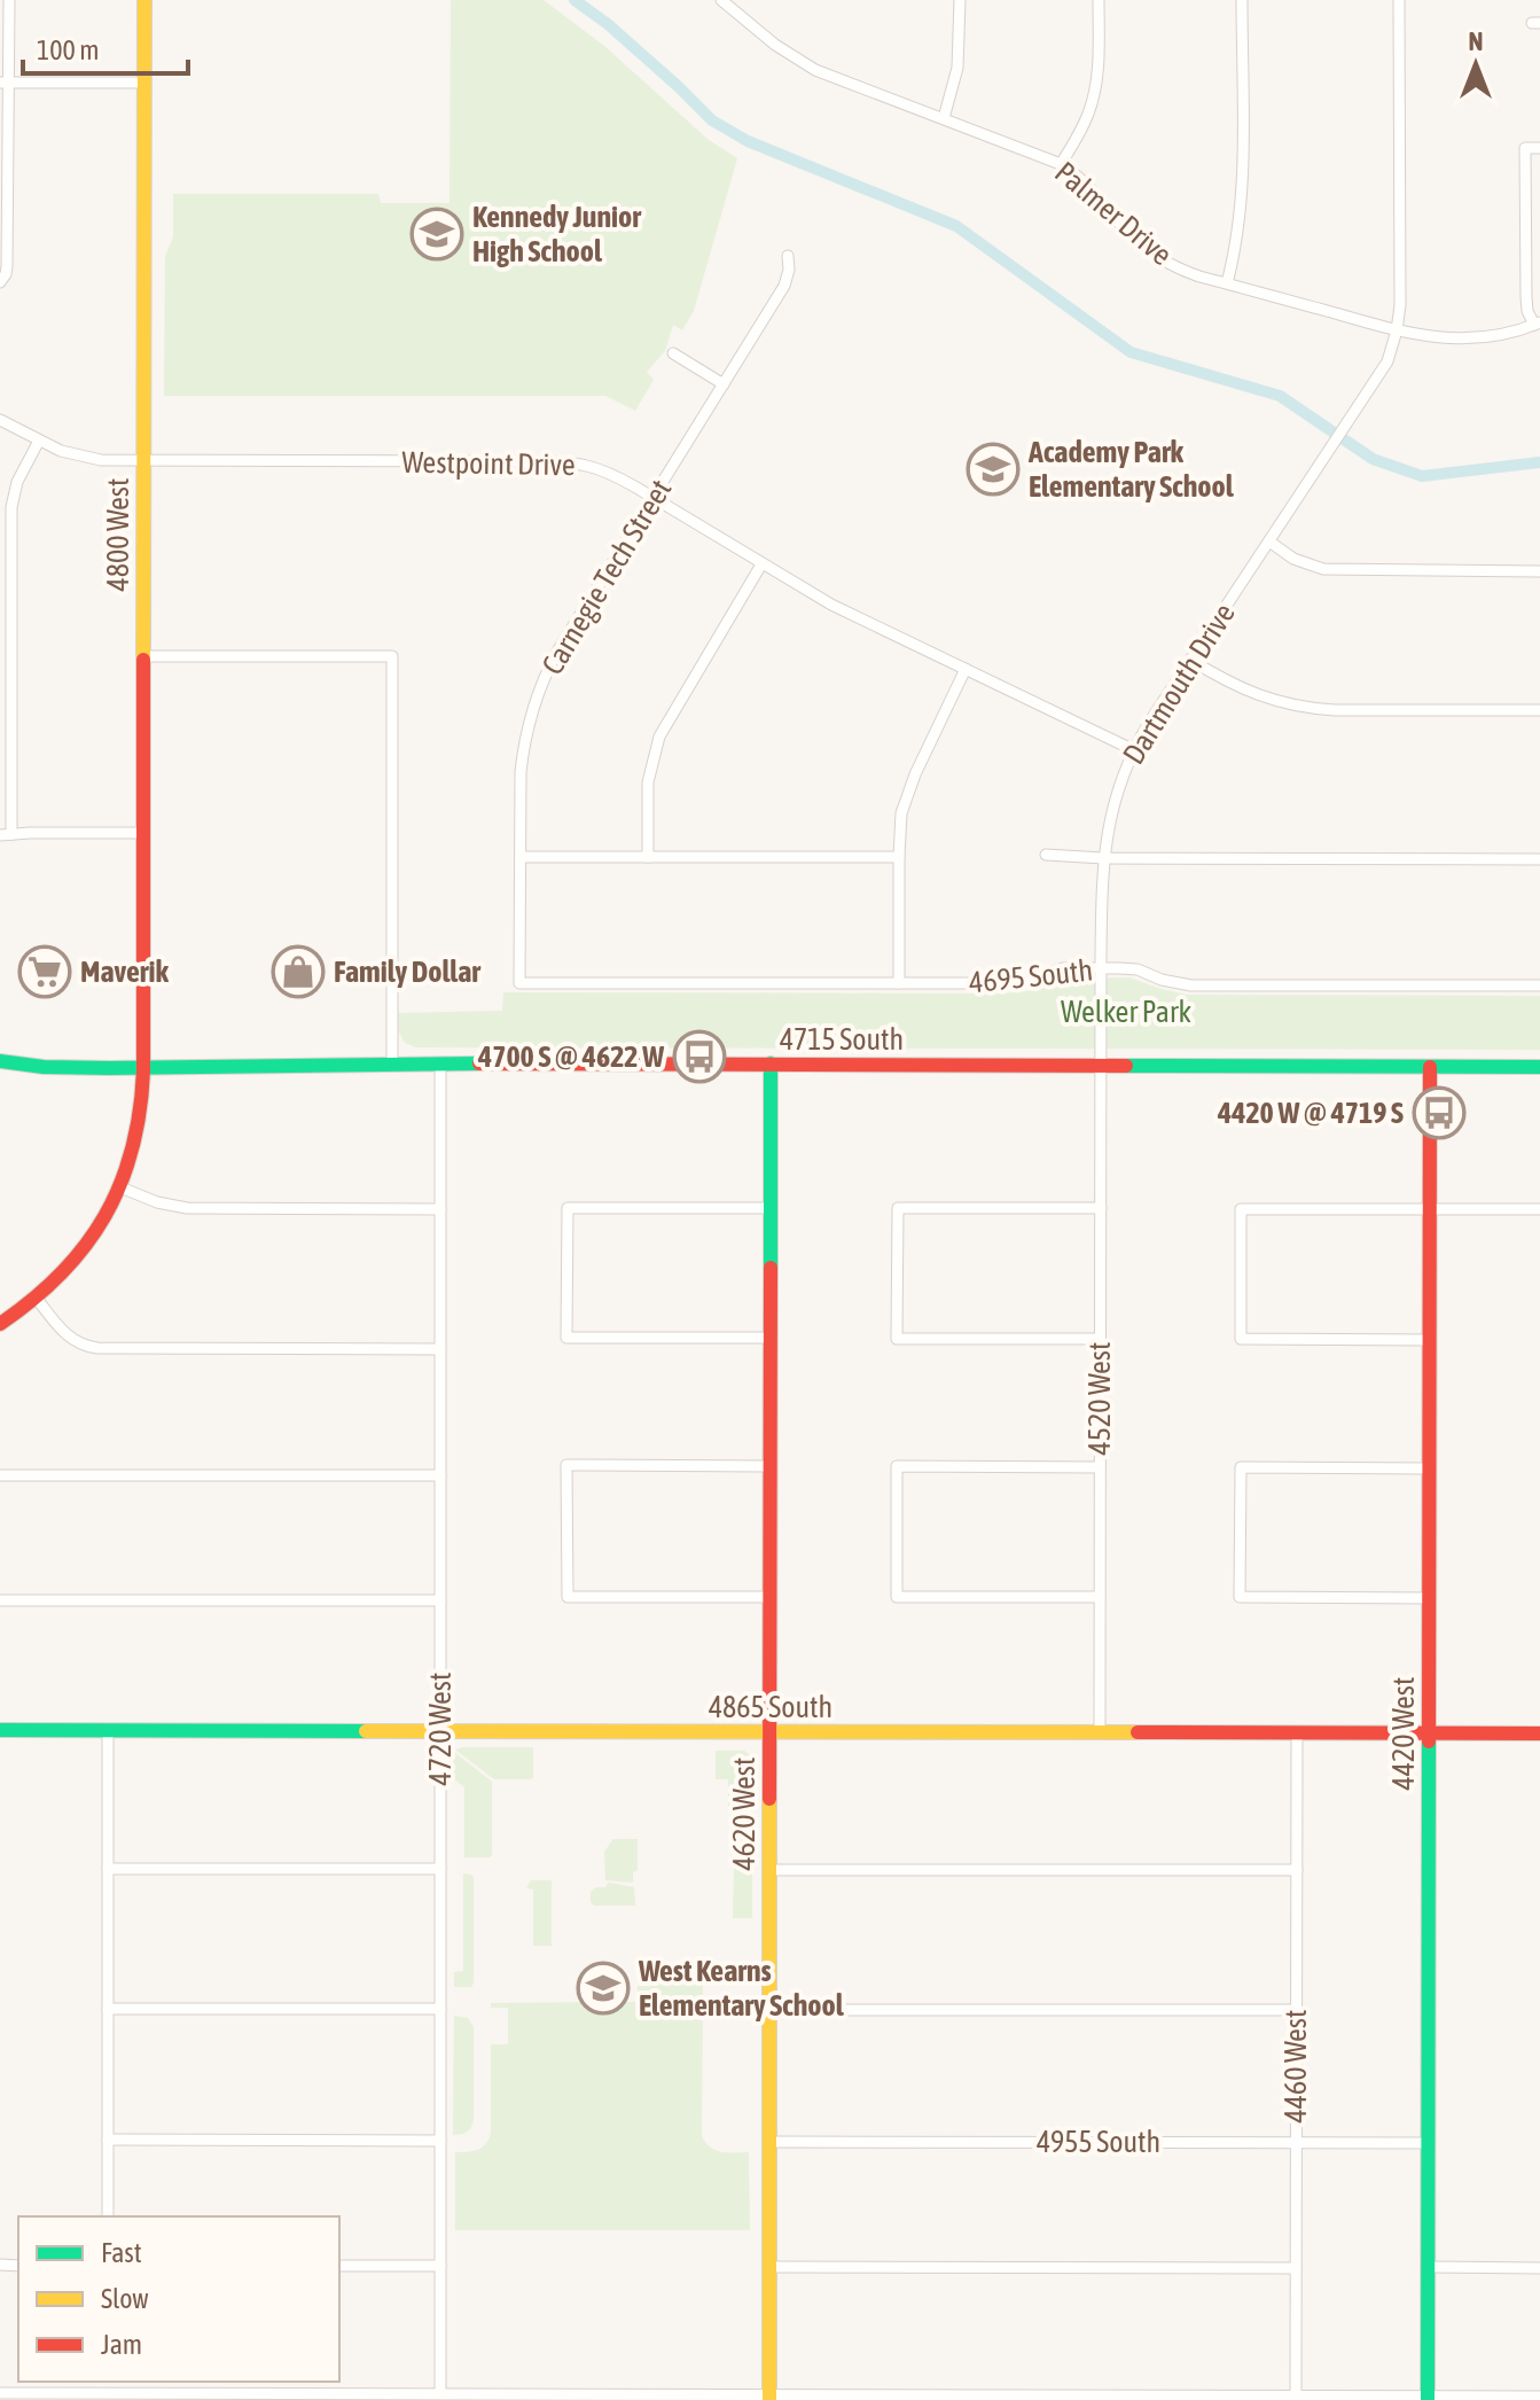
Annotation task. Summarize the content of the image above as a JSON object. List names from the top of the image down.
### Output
{
  "streets": {
    "street": [
      "Palmer Drive",
      "Westpoint Drive",
      "4800 West",
      "Carnegie Tech Street",
      "Dartmouth Drive",
      "4695 South",
      "4715 South",
      "4520 West",
      "4865 South",
      "4720 West",
      "4420 West",
      "4620 West",
      "4460 West",
      "4955 South"
    ]
  },
  "crossings": [
    ["Palmer Drive", "Dartmouth Drive"],
    ["Westpoint Drive", "4800 West"],
    ["Westpoint Drive", "Carnegie Tech Street"],
    ["Westpoint Drive", "Dartmouth Drive"],
    ["4800 West", "4715 South"],
    ["Carnegie Tech Street", "4695 South"],
    ["Dartmouth Drive", "4695 South"],
    ["Dartmouth Drive", "4715 South"],
    ["Dartmouth Drive", "4520 West"],
    ["4715 South", "4520 West"],
    ["4715 South", "4720 West"],
    ["4715 South", "4420 West"],
    ["4715 South", "4620 West"],
    ["4520 West", "4865 South"],
    ["4865 South", "4720 West"],
    ["4865 South", "4420 West"],
    ["4865 South", "4620 West"],
    ["4865 South", "4460 West"],
    ["4420 West", "4955 South"],
    ["4620 West", "4955 South"],
    ["4460 West", "4955 South"]
  ],
  "parks": ["Welker Park"],
  "places": {
    "school or university": ["Kennedy Junior High School", "Academy Park Elementary School", "West Kearns Elementary School"],
    "supermarket": ["Maverik"],
    "shop": ["Family Dollar"],
    "bus stop": ["4700 S @ 4622 W", "4420 W @ 4719 S"]
  },
  "legend": ["Fast", "Slow", "Jam"],
  "scale_bar": "100 m",
  "north": "top"
}
